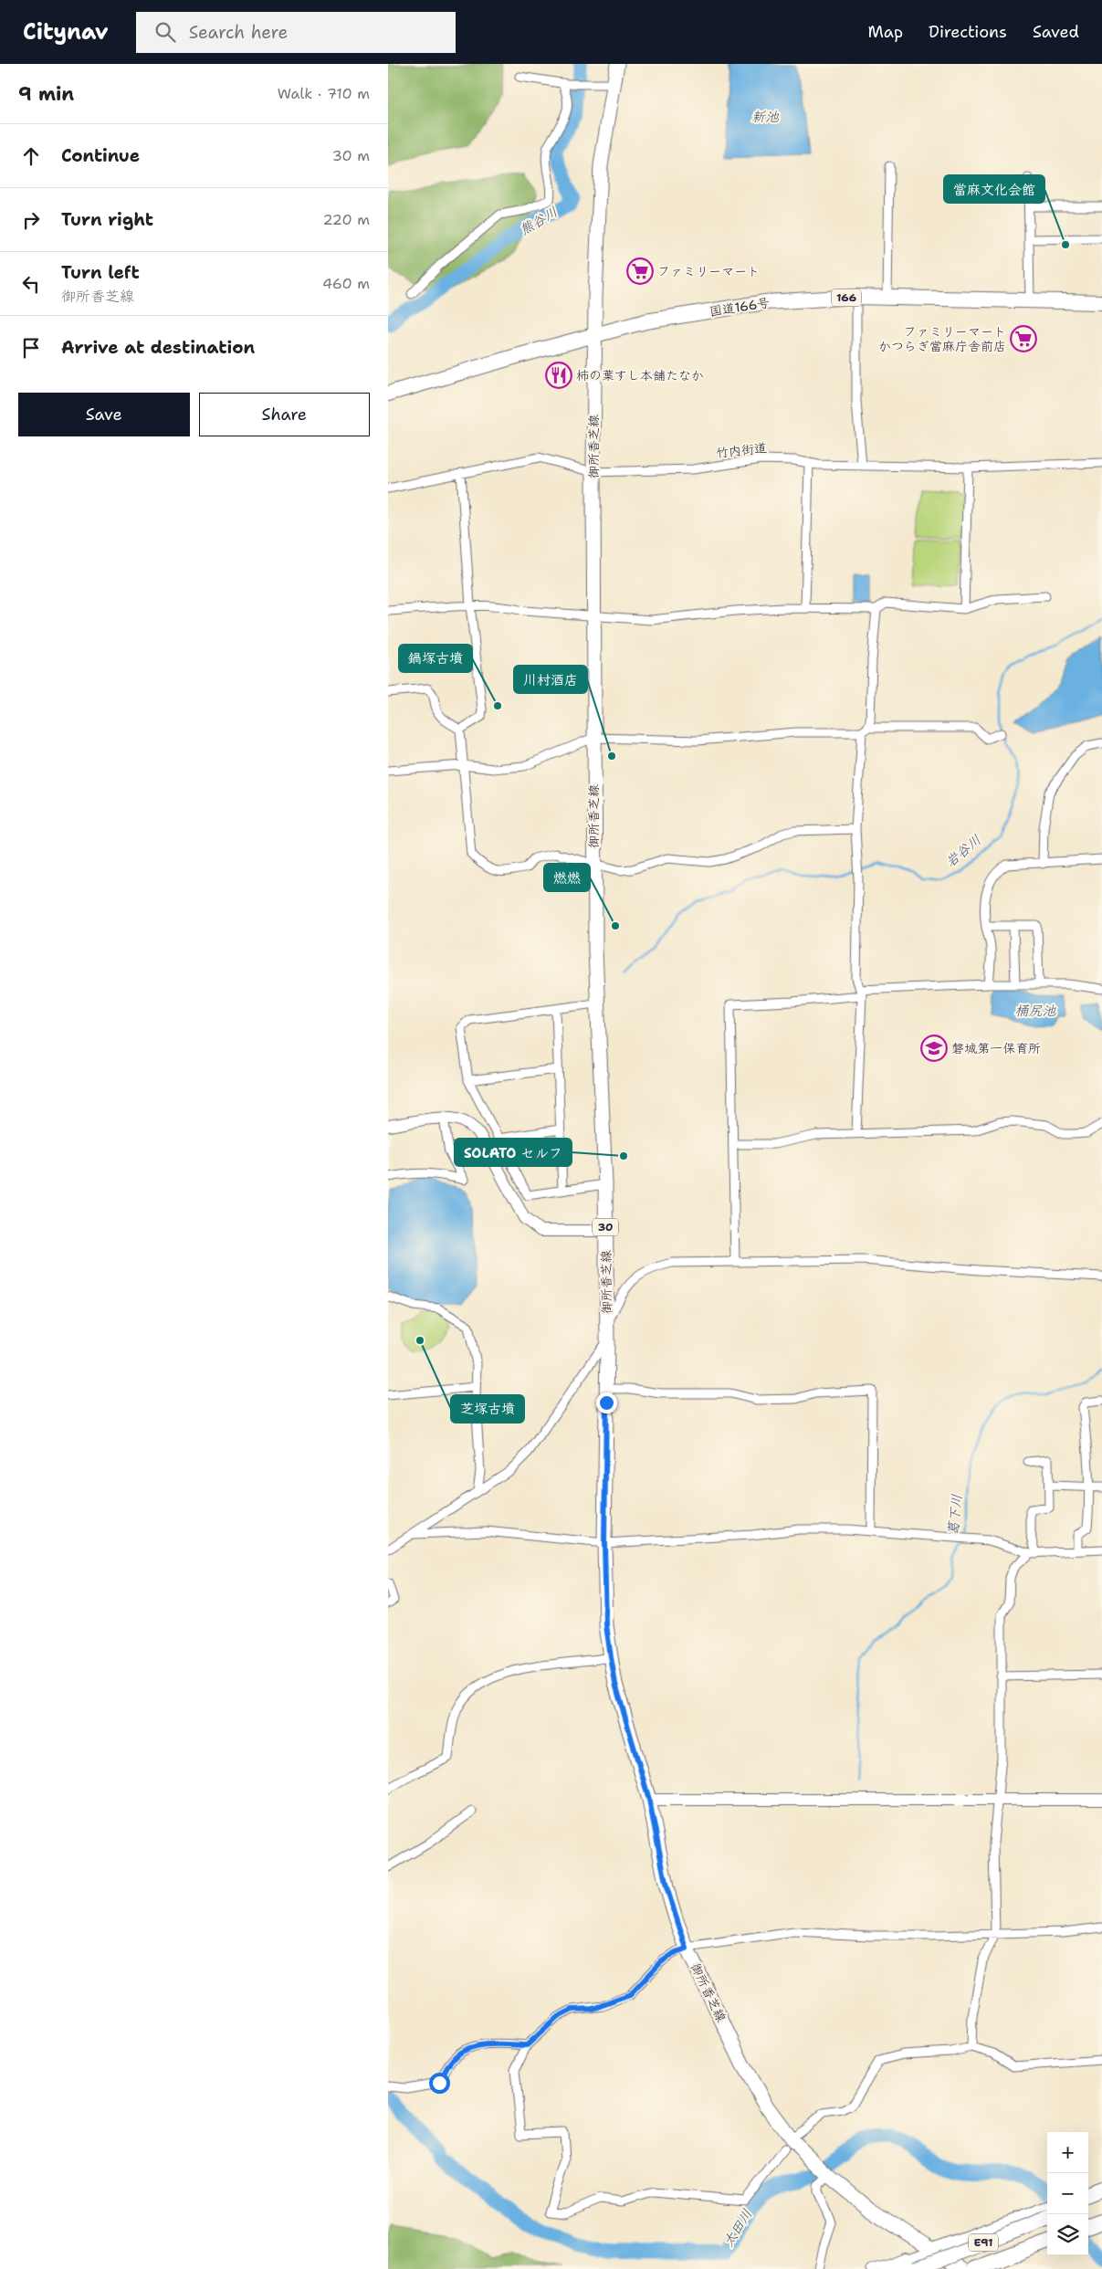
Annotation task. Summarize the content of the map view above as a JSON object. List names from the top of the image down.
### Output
{
  "streets": {
    "highway": ["166", "国道166号", "E91"],
    "main road": ["御所香芝線", "30"],
    "street": ["竹内街道"]
  },
  "crossings": [
    ["国道166号", "御所香芝線"],
    ["御所香芝線", "竹内街道"]
  ],
  "water": [
    "新池",
    "熊谷川",
    "岩谷川",
    "桶尻池",
    "葛下川",
    "太田川"
  ],
  "places": {
    "other": [
      "當麻文化会館",
      "鍋塚古墳",
      "川村酒店",
      "燃燃",
      "SOLATO セルフ",
      "芝塚古墳"
    ],
    "supermarket": ["ファミリーマート", "ファミリーマート かつらぎ當麻庁舎前店"],
    "restaurant": ["柿の葉すし本舗たなか"],
    "school or university": ["磐城第一保育所"]
  },
  "page": {
    "header": "Citynav",
    "search": "Search here",
    "nav": ["Map", "Directions", "Saved"],
    "heading": ["9 min", "Walk · 710 m"],
    "list": [
      ["Continue", "30 m"],
      ["Turn right", "220 m"],
      ["Turn left", "御所香芝線", "460 m"],
      "Arrive at destination"
    ],
    "buttons": ["Save", "Share"],
    "map_buttons": ["+", "−"]
  }
}
